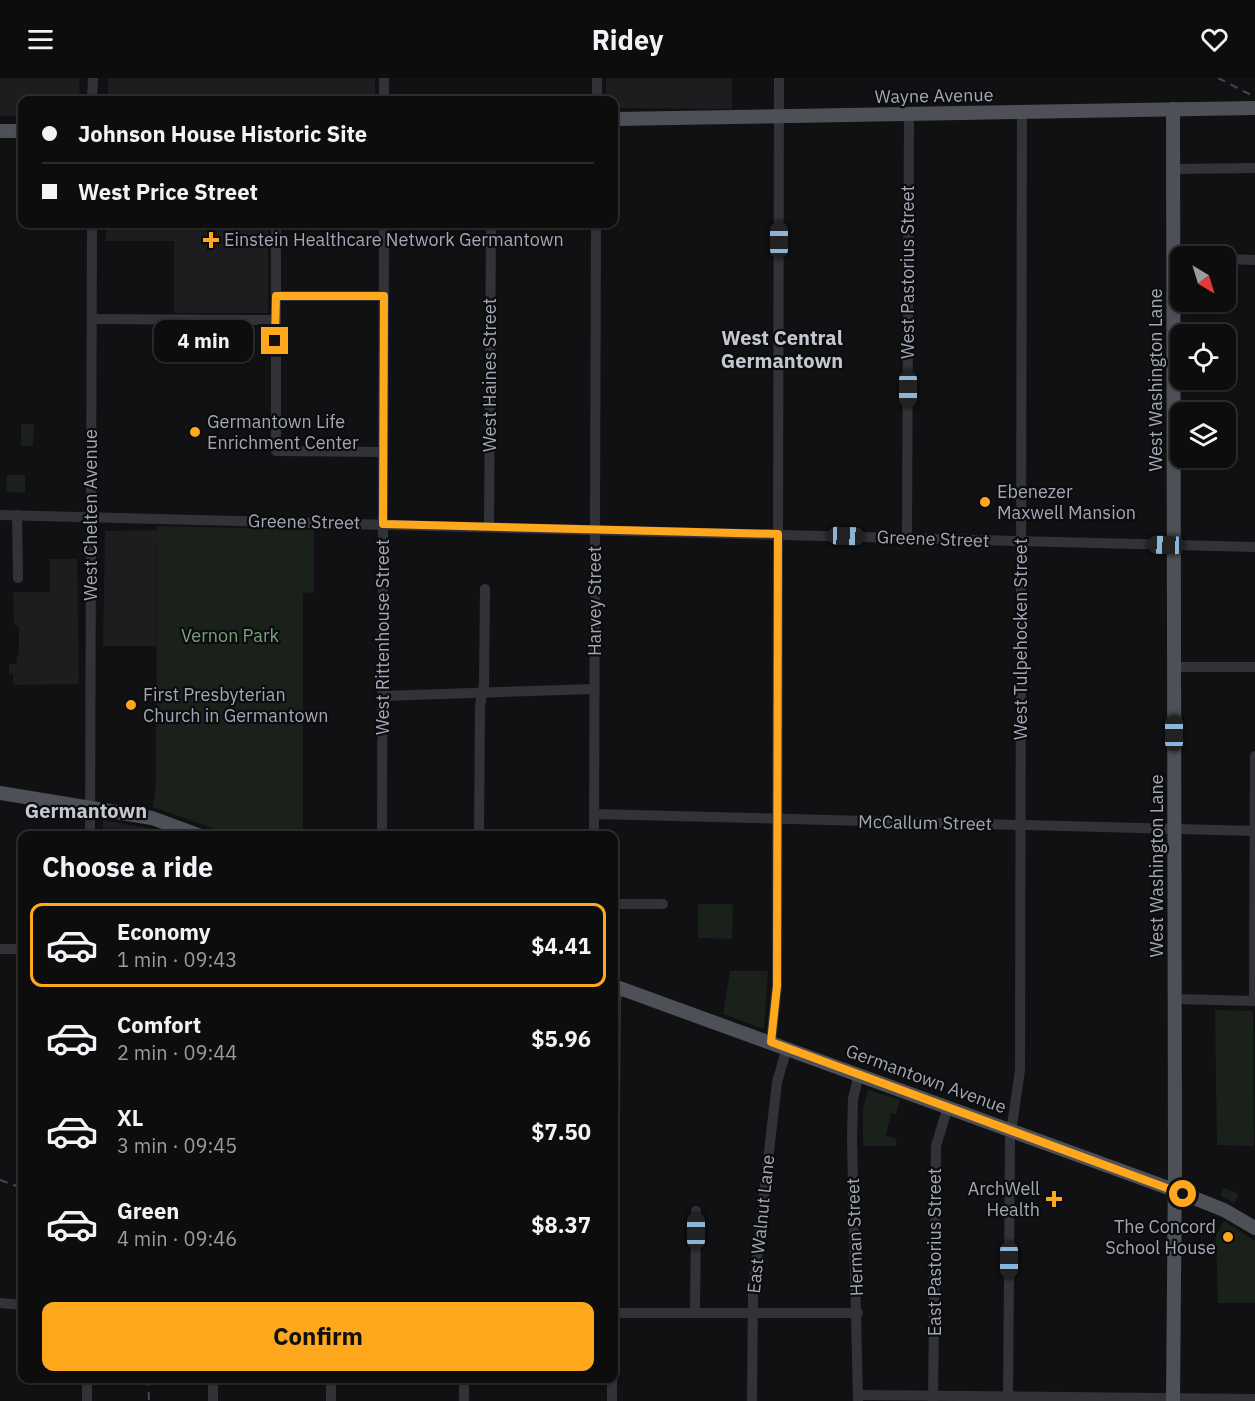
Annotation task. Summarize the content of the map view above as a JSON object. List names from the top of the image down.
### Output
{
  "streets": {
    "main road": ["Wayne Avenue", "West Washington Lane", "Germantown Avenue"],
    "street": [
      "West Pastorius Street",
      "West Haines Street",
      "West Chelten Avenue",
      "Greene Street",
      "Harvey Street",
      "West Rittenhouse Street",
      "West Tulpehocken Street",
      "McCallum Street",
      "East Walnut Lane",
      "Herman Street",
      "East Pastorius Street"
    ]
  },
  "crossings": [
    ["Wayne Avenue", "West Pastorius Street"],
    ["Wayne Avenue", "West Washington Lane"],
    ["Wayne Avenue", "West Tulpehocken Street"],
    ["West Pastorius Street", "Greene Street"],
    ["West Haines Street", "Greene Street"],
    ["West Washington Lane", "Greene Street"],
    ["West Washington Lane", "McCallum Street"],
    ["West Washington Lane", "Germantown Avenue"],
    ["West Chelten Avenue", "Greene Street"],
    ["Greene Street", "Harvey Street"],
    ["Greene Street", "West Rittenhouse Street"],
    ["Greene Street", "West Tulpehocken Street"],
    ["Harvey Street", "McCallum Street"],
    ["West Tulpehocken Street", "McCallum Street"],
    ["West Tulpehocken Street", "Germantown Avenue"],
    ["Germantown Avenue", "East Walnut Lane"],
    ["Germantown Avenue", "Herman Street"],
    ["Germantown Avenue", "East Pastorius Street"]
  ],
  "districts": ["West Central Germantown", "Germantown"],
  "parks": ["Vernon Park"],
  "places": {
    "health": ["Einstein Healthcare Network Germantown", "ArchWell Health"],
    "other": [
      "Germantown Life Enrichment Center",
      "Ebenezer Maxwell Mansion",
      "First Presbyterian Church in Germantown",
      "The Concord School House"
    ]
  },
  "north": "bottom right",
  "page": {
    "header": "Ridey",
    "banner": ["Johnson House Historic Site", "West Price Street"],
    "bubble": "4 min",
    "heading": "Choose a ride",
    "list": [
      {
        "name": "Economy",
        "note": "1 min · 09:43",
        "value": "$4.41"
      },
      {
        "name": "Comfort",
        "note": "2 min · 09:44",
        "value": "$5.96"
      },
      {
        "name": "XL",
        "note": "3 min · 09:45",
        "value": "$7.50"
      },
      {
        "name": "Green",
        "note": "4 min · 09:46",
        "value": "$8.37"
      }
    ],
    "buttons": "Confirm"
  }
}
